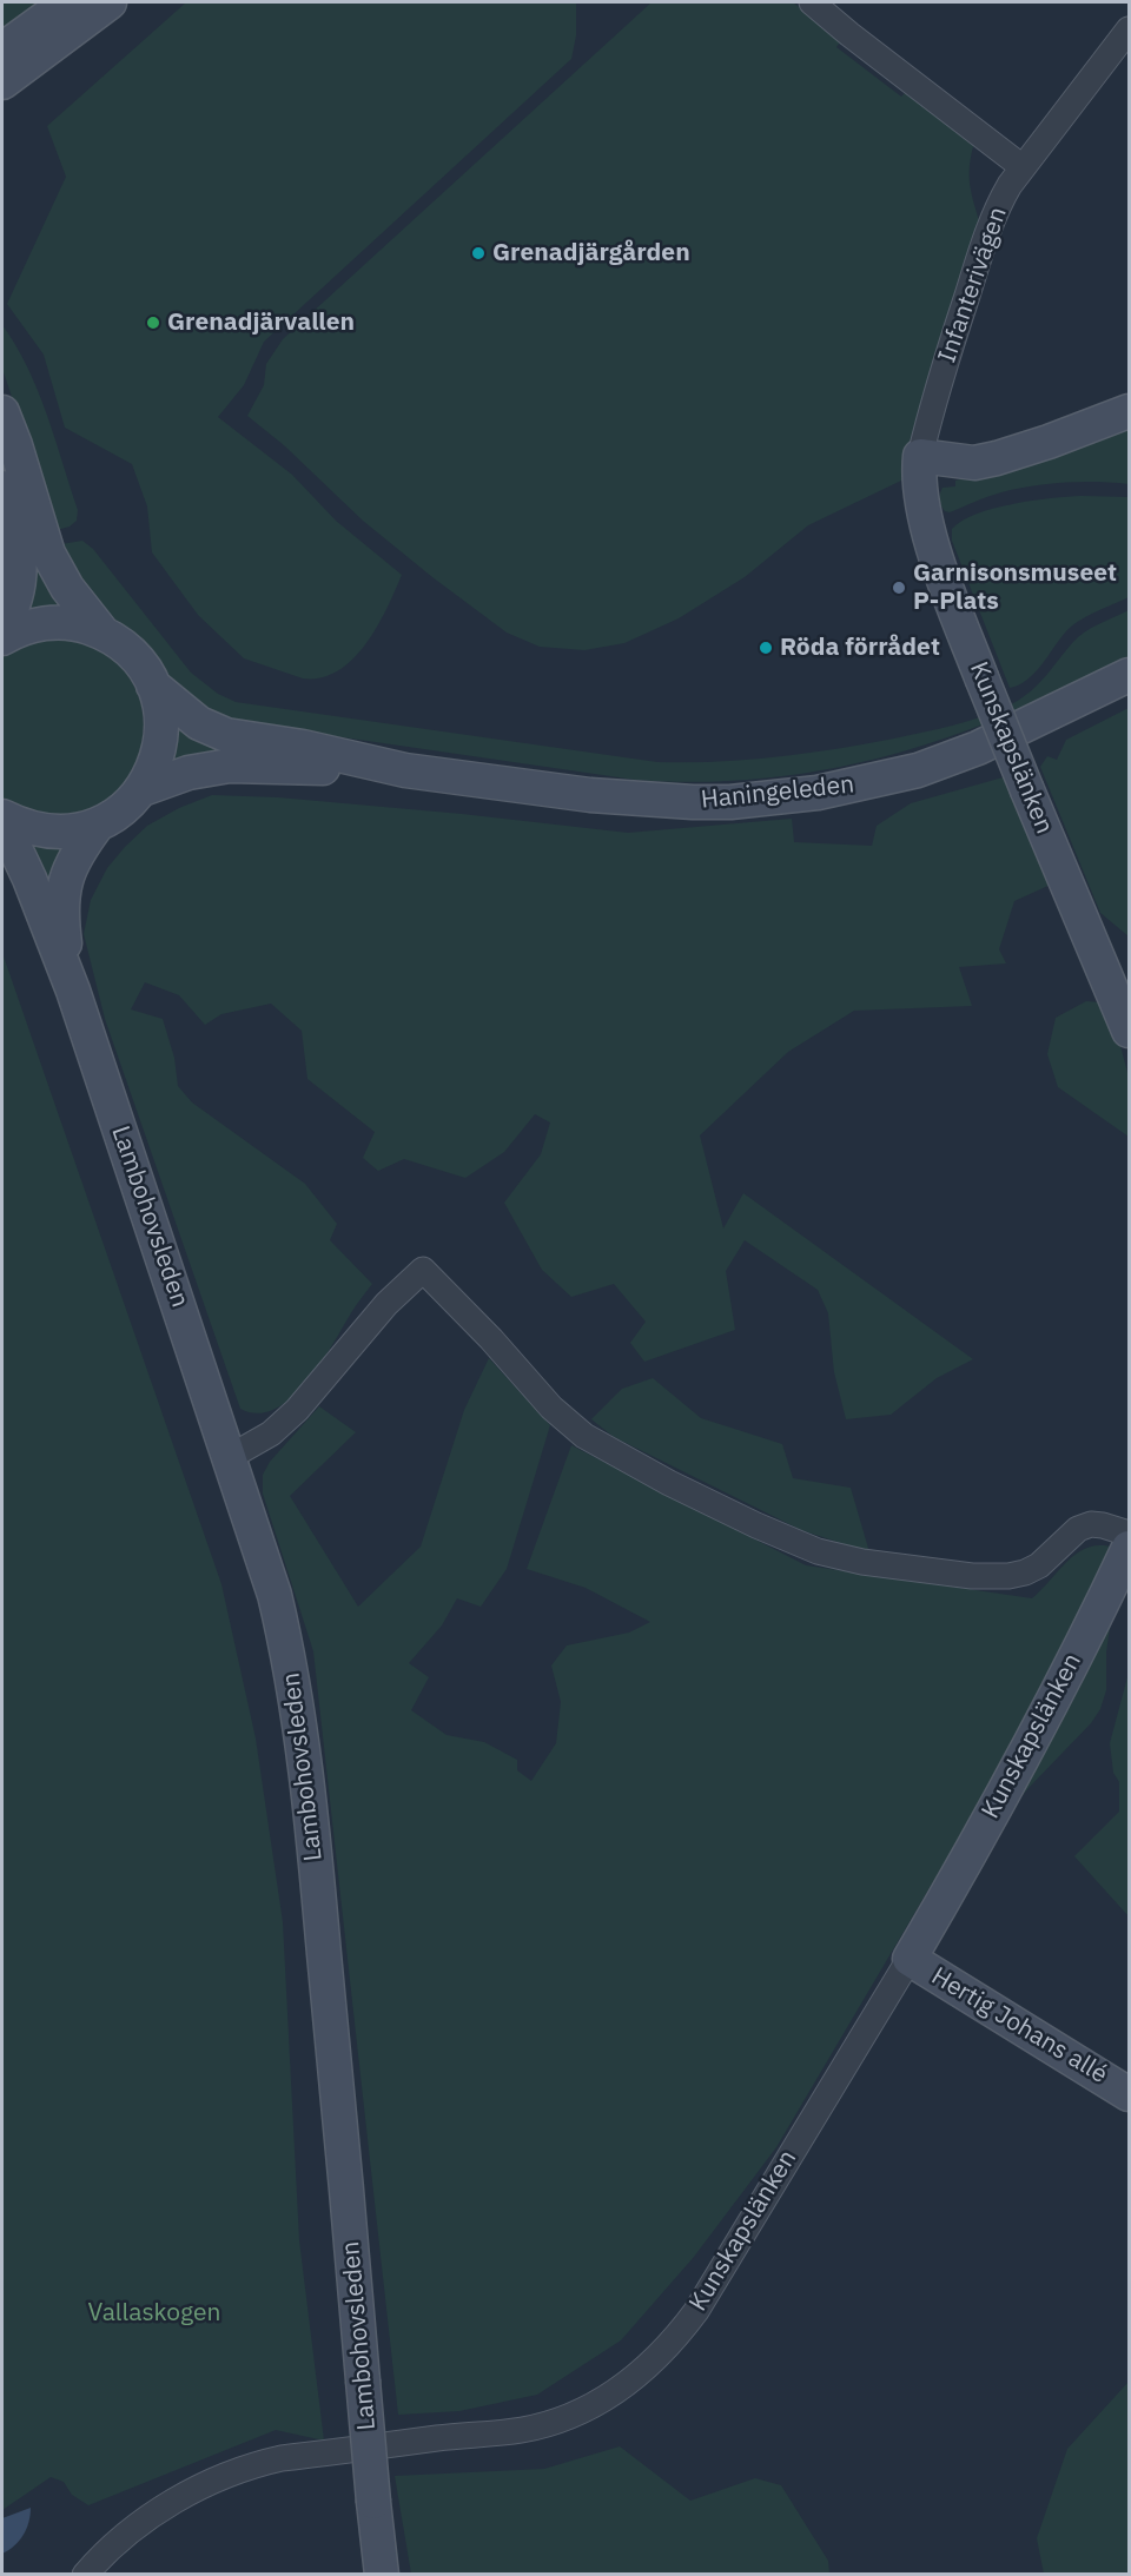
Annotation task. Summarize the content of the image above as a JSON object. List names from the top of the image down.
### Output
{
  "streets": {
    "main road": [
      "Kunskapslänken",
      "Haningeleden",
      "Lambohovsleden",
      "Hertig Johans allé"
    ],
    "street": ["Infanterivägen"]
  },
  "crossings": [
    ["Infanterivägen", "Kunskapslänken"],
    ["Kunskapslänken", "Hertig Johans allé"]
  ],
  "parks": ["Vallaskogen"],
  "places": [
    "Grenadjärgården",
    "Grenadjärvallen",
    "Garnisonsmuseet P-Plats",
    "Röda förrådet"
  ]
}
